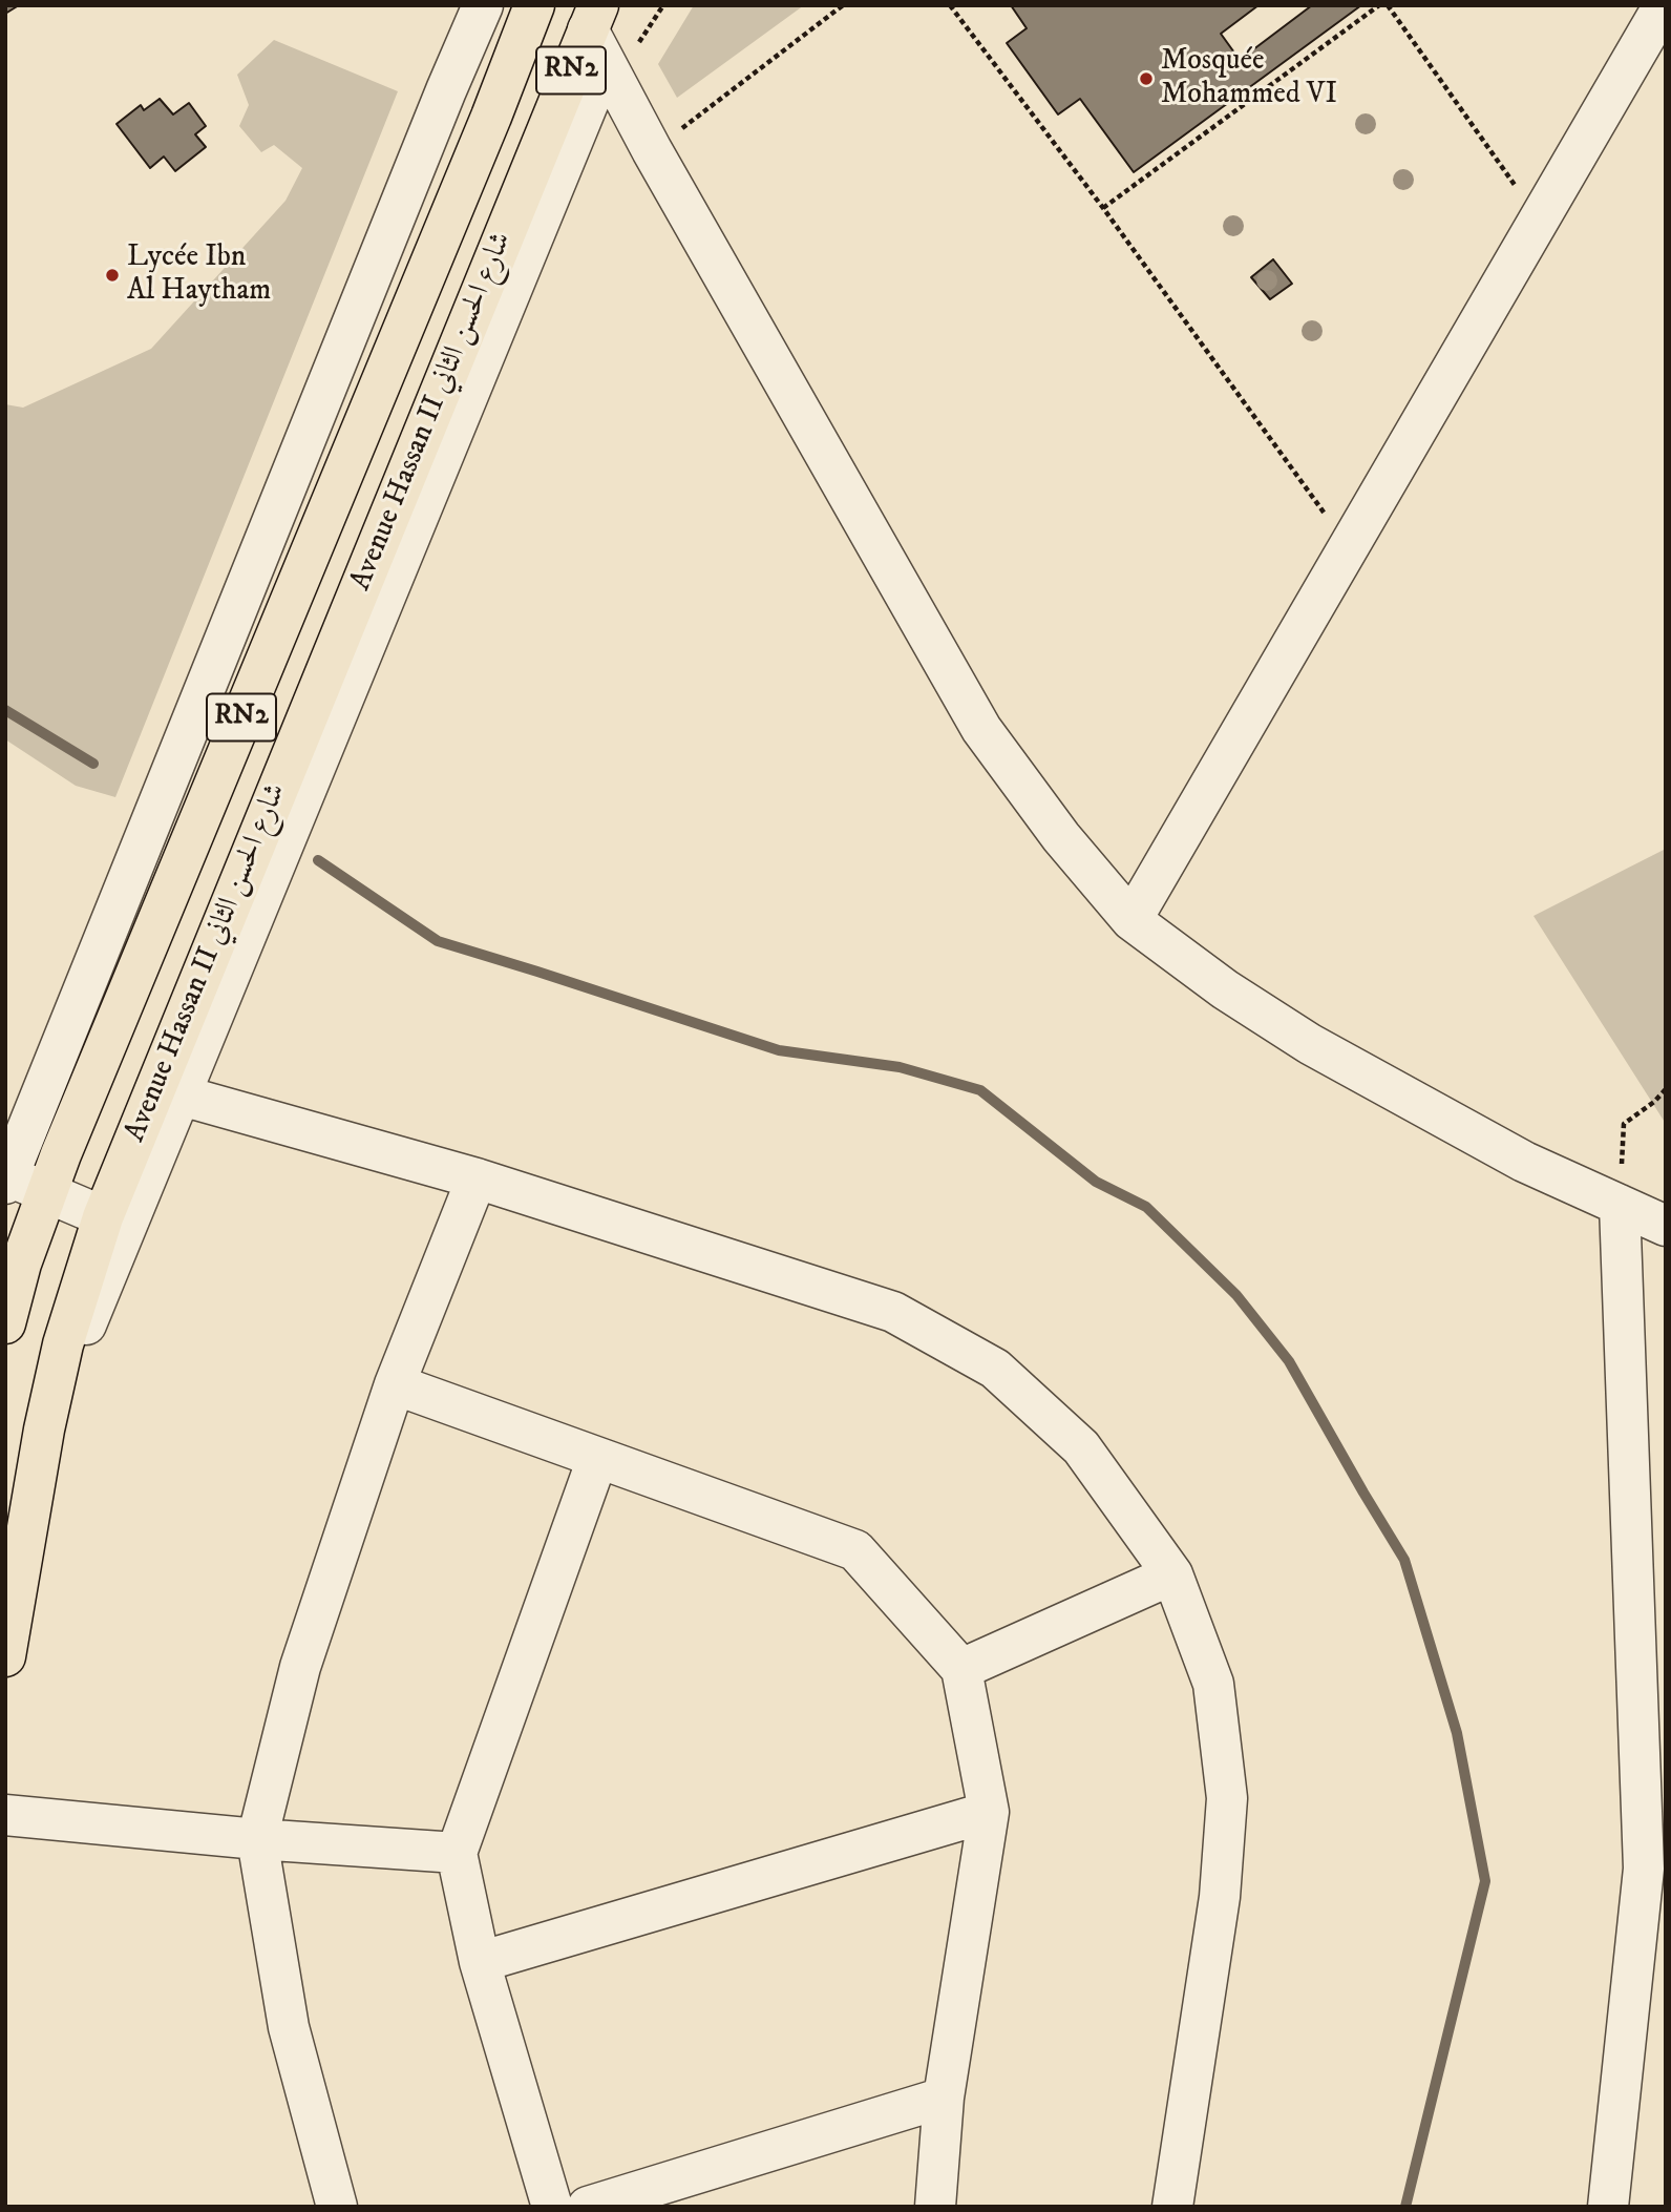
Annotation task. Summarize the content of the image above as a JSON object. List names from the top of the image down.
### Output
{
  "streets": {
    "highway": ["RN2", "Avenue Hassan II شارع الحسن الثاني"]
  },
  "places": ["Mosquée Mohammed VI", "Lycée Ibn Al Haytham"]
}
